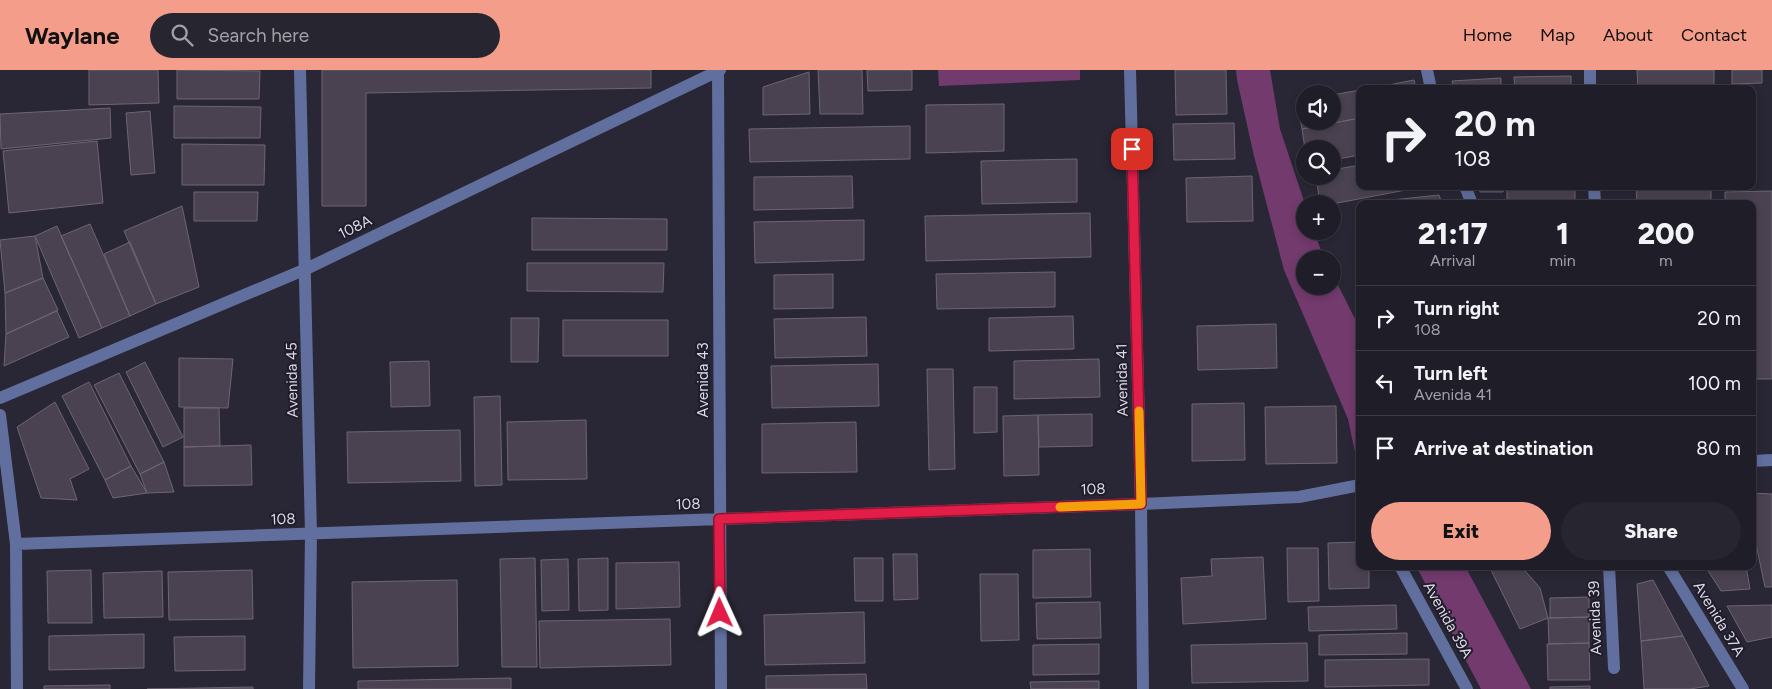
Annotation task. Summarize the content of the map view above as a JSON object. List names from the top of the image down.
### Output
{
  "streets": {
    "street": [
      "108A",
      "Avenida 45",
      "Avenida 43",
      "Avenida 41",
      "108",
      "Avenida 39",
      "Avenida 37A",
      "Avenida 39A"
    ]
  },
  "crossings": [
    ["108A", "Avenida 45"],
    ["108A", "Avenida 43"],
    ["Avenida 45", "108"],
    ["Avenida 43", "108"],
    ["Avenida 41", "108"]
  ],
  "page": {
    "header": "Waylane",
    "search": "Search here",
    "nav": [
      "Home",
      "Map",
      "About",
      "Contact"
    ],
    "map_buttons": ["+", "−"],
    "turn": ["20 m", "108"],
    "eta": [
      "21:17",
      "Arrival",
      "1",
      "min",
      "200",
      "m"
    ],
    "list": [
      {
        "name": "Turn right",
        "note": "108",
        "value": "20 m"
      },
      {
        "name": "Turn left",
        "note": "Avenida 41",
        "value": "100 m"
      },
      {
        "name": "Arrive at destination",
        "value": "80 m"
      }
    ],
    "buttons": ["Exit", "Share"]
  }
}
